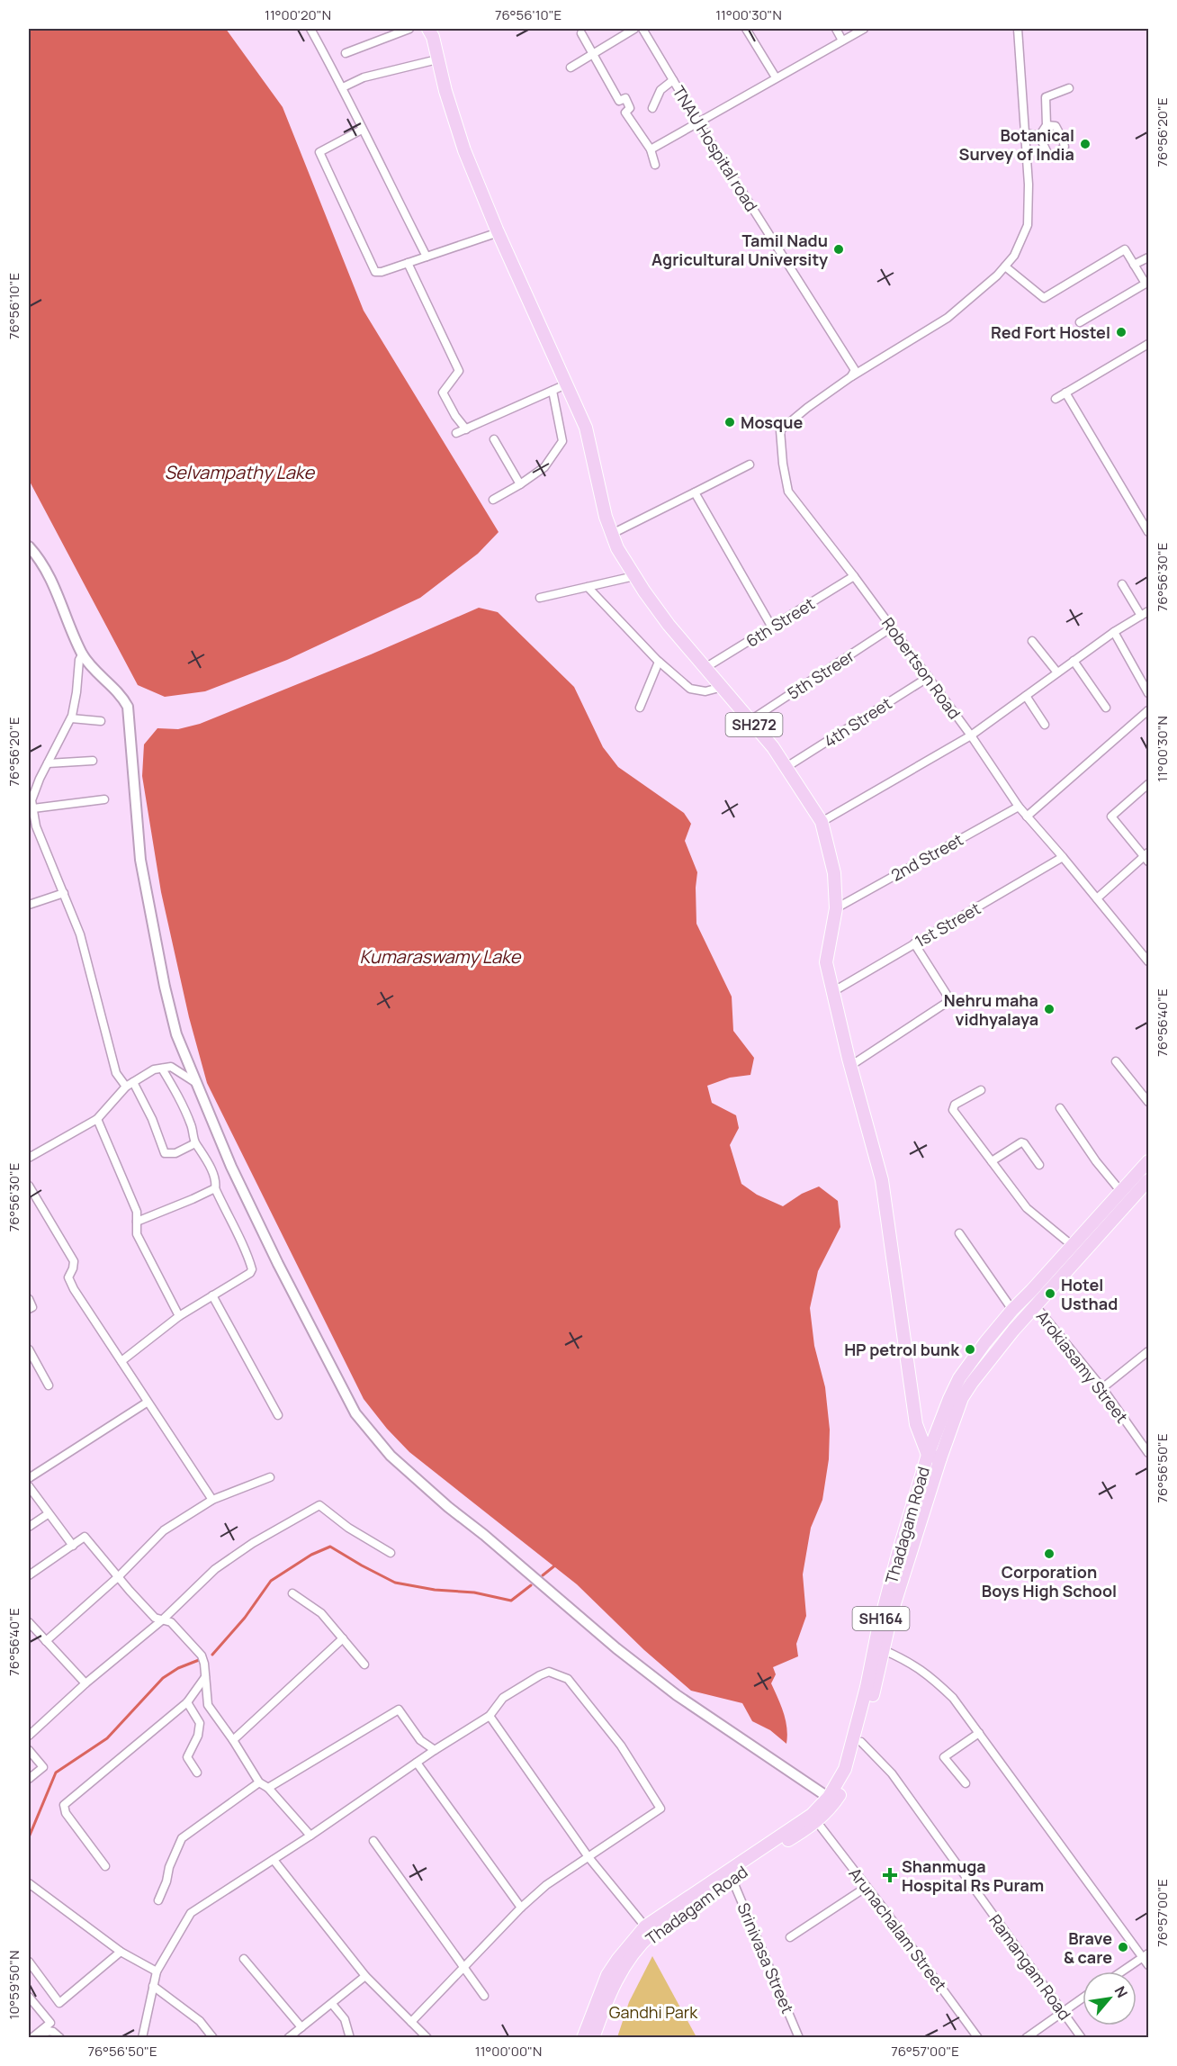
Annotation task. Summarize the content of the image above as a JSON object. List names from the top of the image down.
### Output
{
  "streets": {
    "main road": ["SH272", "Thadagam Road", "SH164"],
    "street": [
      "TNAU Hospital road",
      "6th Street",
      "Robertson Road",
      "5th Streer",
      "4th Street",
      "2nd Street",
      "1st Street",
      "Arokiasamy Street",
      "Arunachalam Street",
      "Srinivasa Street",
      "Ramangam Road"
    ]
  },
  "crossings": [
    ["TNAU Hospital road", "Robertson Road"],
    ["6th Street", "Robertson Road"],
    ["6th Street", "SH272"],
    ["Robertson Road", "5th Streer"],
    ["Robertson Road", "4th Street"],
    ["Robertson Road", "2nd Street"],
    ["Robertson Road", "1st Street"],
    ["5th Streer", "SH272"],
    ["4th Street", "SH272"],
    ["SH272", "2nd Street"],
    ["SH272", "1st Street"],
    ["SH272", "Thadagam Road"],
    ["Arokiasamy Street", "Thadagam Road"],
    ["Thadagam Road", "Arunachalam Street"],
    ["Thadagam Road", "Srinivasa Street"],
    ["Thadagam Road", "Ramangam Road"]
  ],
  "water": ["Selvampathy Lake", "Kumaraswamy Lake"],
  "parks": ["Gandhi Park"],
  "places": {
    "other": [
      "Botanical Survey of India",
      "Tamil Nadu Agricultural University",
      "Red Fort Hostel",
      "Mosque",
      "Nehru maha vidhyalaya",
      "Hotel Usthad",
      "HP petrol bunk",
      "Corporation Boys High School",
      "Brave & care"
    ],
    "health": ["Shanmuga Hospital Rs Puram"]
  },
  "north": "top right",
  "coordinates": [
    "11°00'20\"N",
    "76°56'10\"E",
    "11°00'30\"N",
    "76°56'20\"E",
    "76°56'30\"E",
    "76°56'40\"E",
    "76°56'50\"E",
    "76°57'00\"E",
    "10°59'50\"N",
    "11°00'00\"N"
  ]
}
